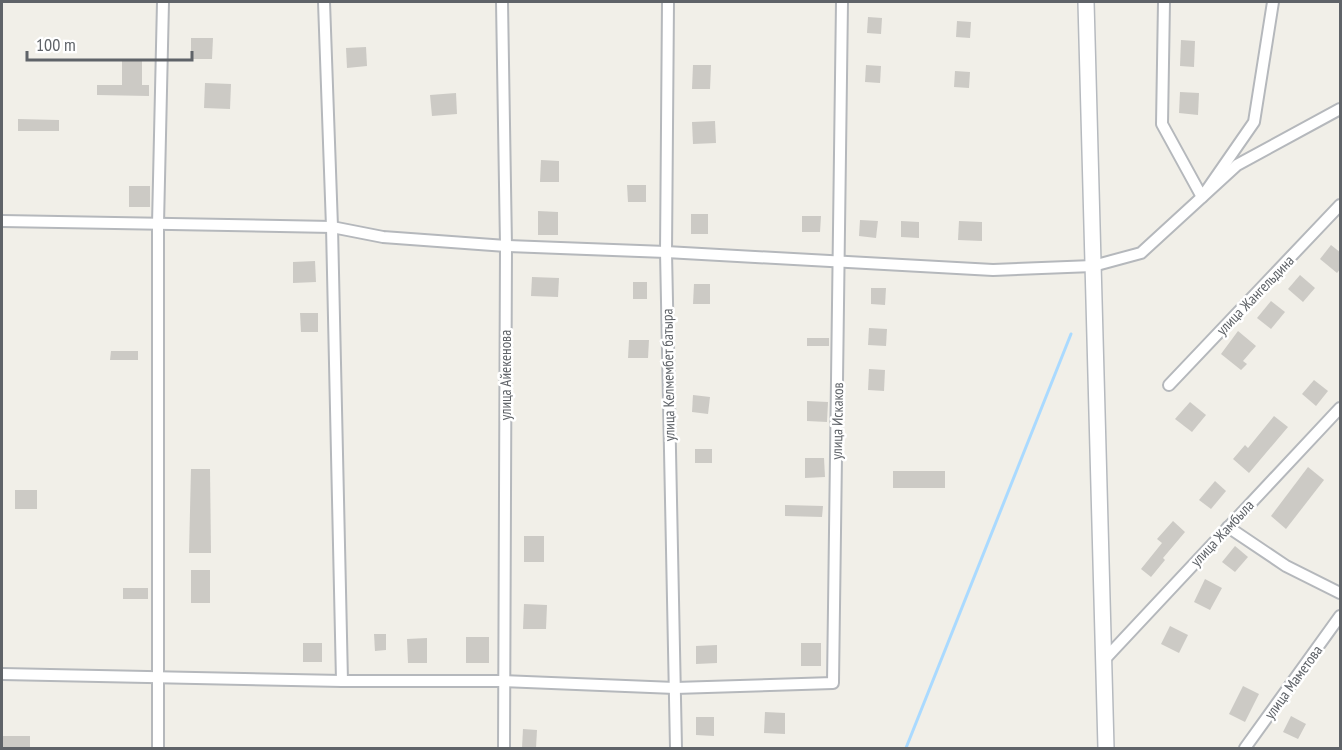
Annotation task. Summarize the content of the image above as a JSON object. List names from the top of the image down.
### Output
{
  "streets": {
    "street": [
      "улица Жангельдина",
      "улица Айекенова",
      "улица Келмембет батыра",
      "улица Искаков",
      "улица Жамбыла",
      "улица Маметова"
    ]
  },
  "crossings": [
    ["улица Келмембет батыра", "улица Искаков"]
  ],
  "scale_bar": "100 m"
}
